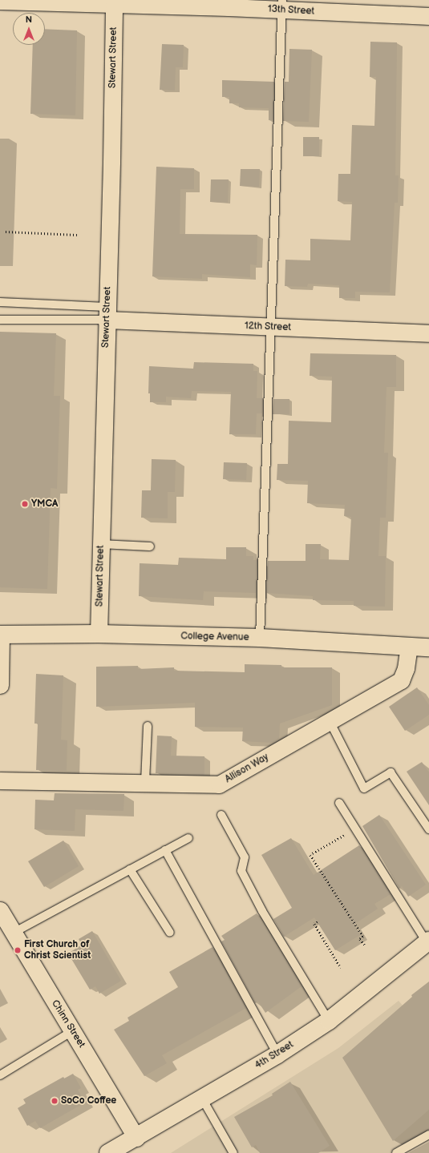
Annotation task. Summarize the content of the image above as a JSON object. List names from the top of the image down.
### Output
{
  "streets": {
    "main road": ["College Avenue", "4th Street"],
    "street": [
      "13th Street",
      "Stewart Street",
      "12th Street",
      "Allison Way",
      "Chinn Street"
    ]
  },
  "crossings": [
    ["13th Street", "Stewart Street"],
    ["Stewart Street", "12th Street"],
    ["Stewart Street", "College Avenue"],
    ["College Avenue", "Allison Way"],
    ["Chinn Street", "4th Street"]
  ],
  "places": ["YMCA", "First Church of Christ Scientist", "SoCo Coffee"],
  "north": "top"
}
